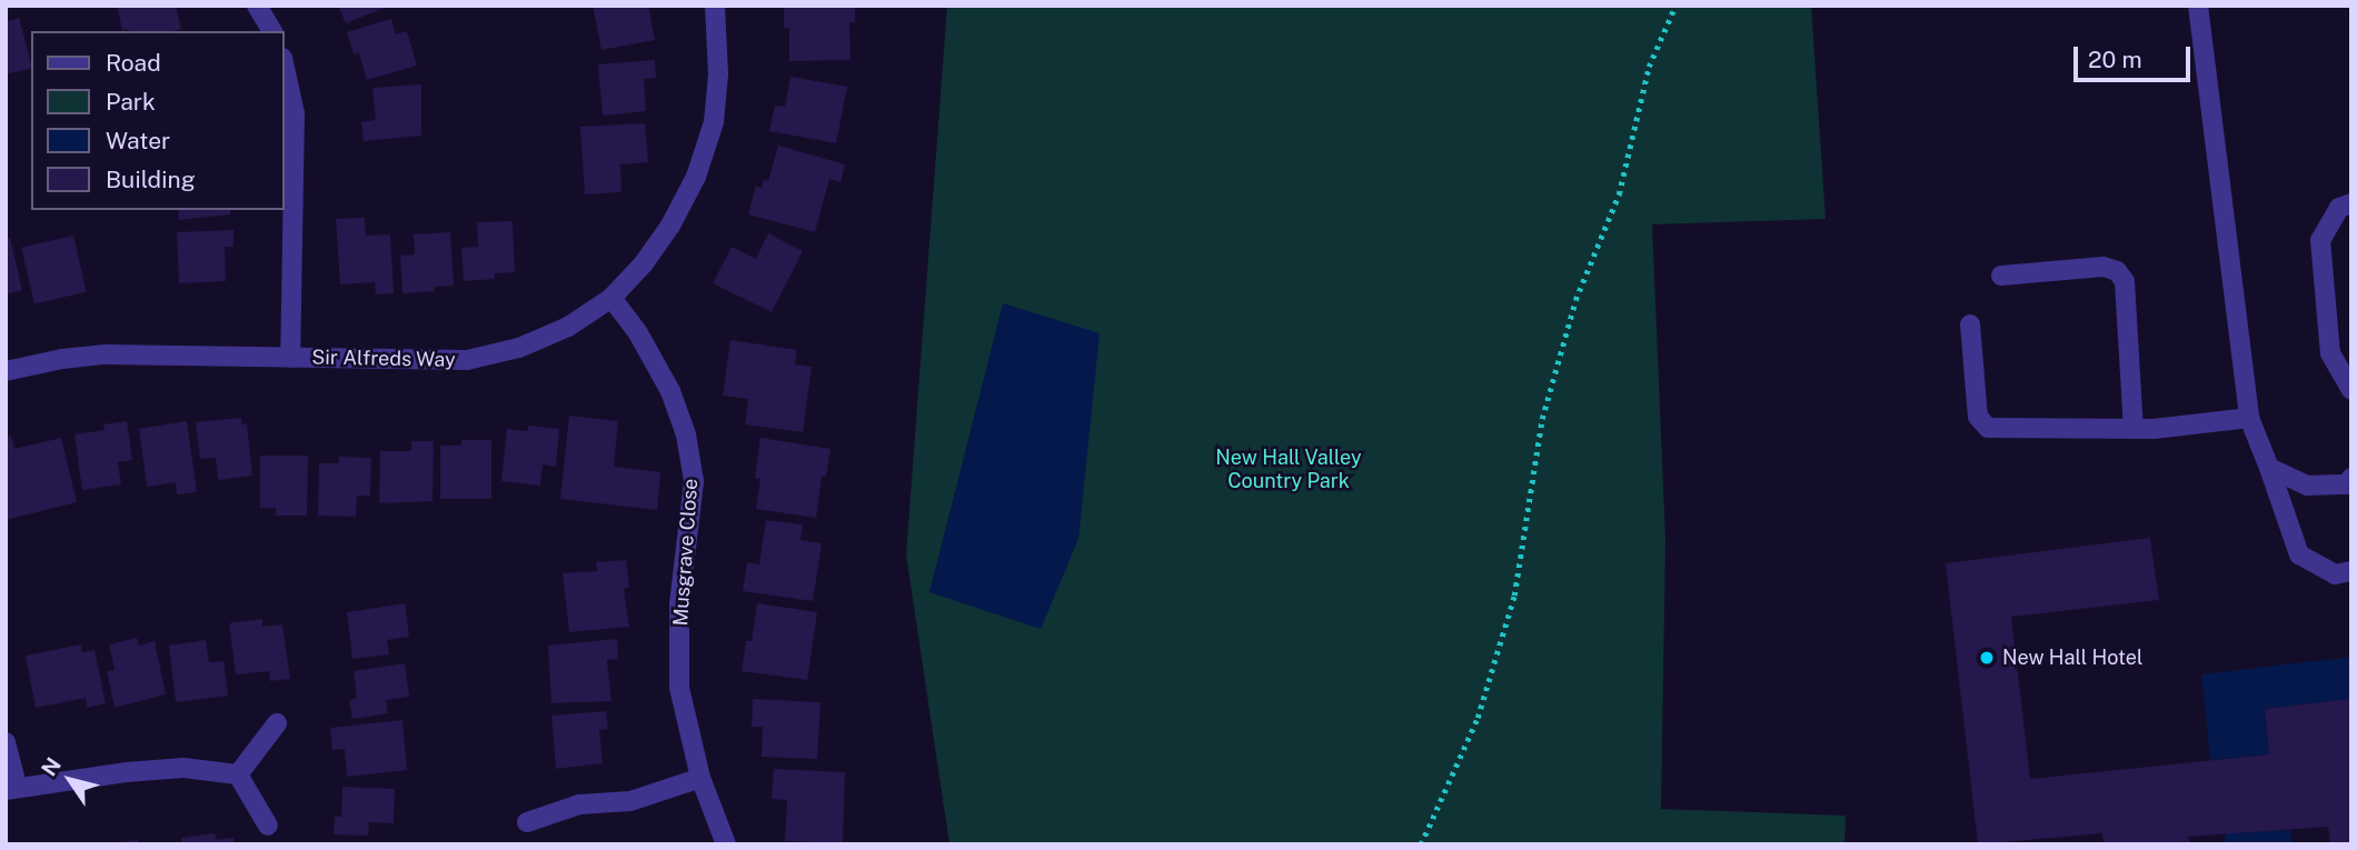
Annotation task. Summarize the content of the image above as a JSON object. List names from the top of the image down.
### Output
{
  "streets": {
    "street": ["Sir Alfreds Way", "Musgrave Close"]
  },
  "crossings": [
    ["Sir Alfreds Way", "Musgrave Close"]
  ],
  "parks": ["New Hall Valley Country Park"],
  "places": ["New Hall Hotel"],
  "legend": [
    "Road",
    "Park",
    "Water",
    "Building"
  ],
  "scale_bar": "20 m",
  "north": "top left"
}
